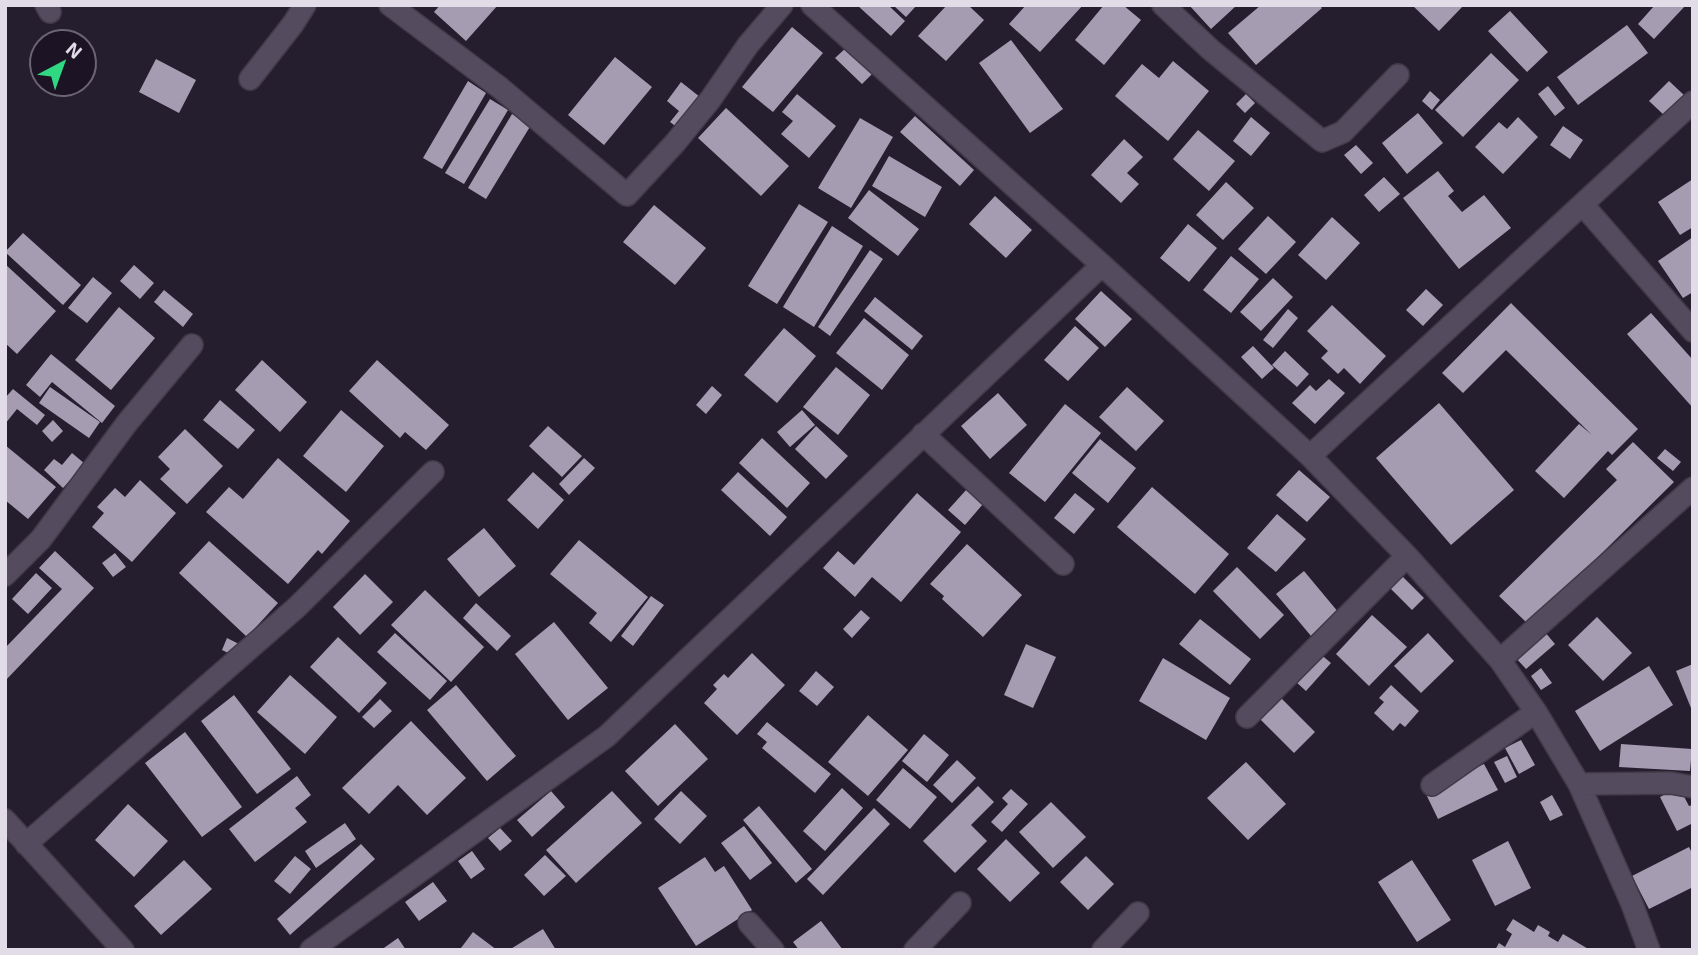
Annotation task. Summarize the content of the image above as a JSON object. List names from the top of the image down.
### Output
{
  "north": "top right"
}
